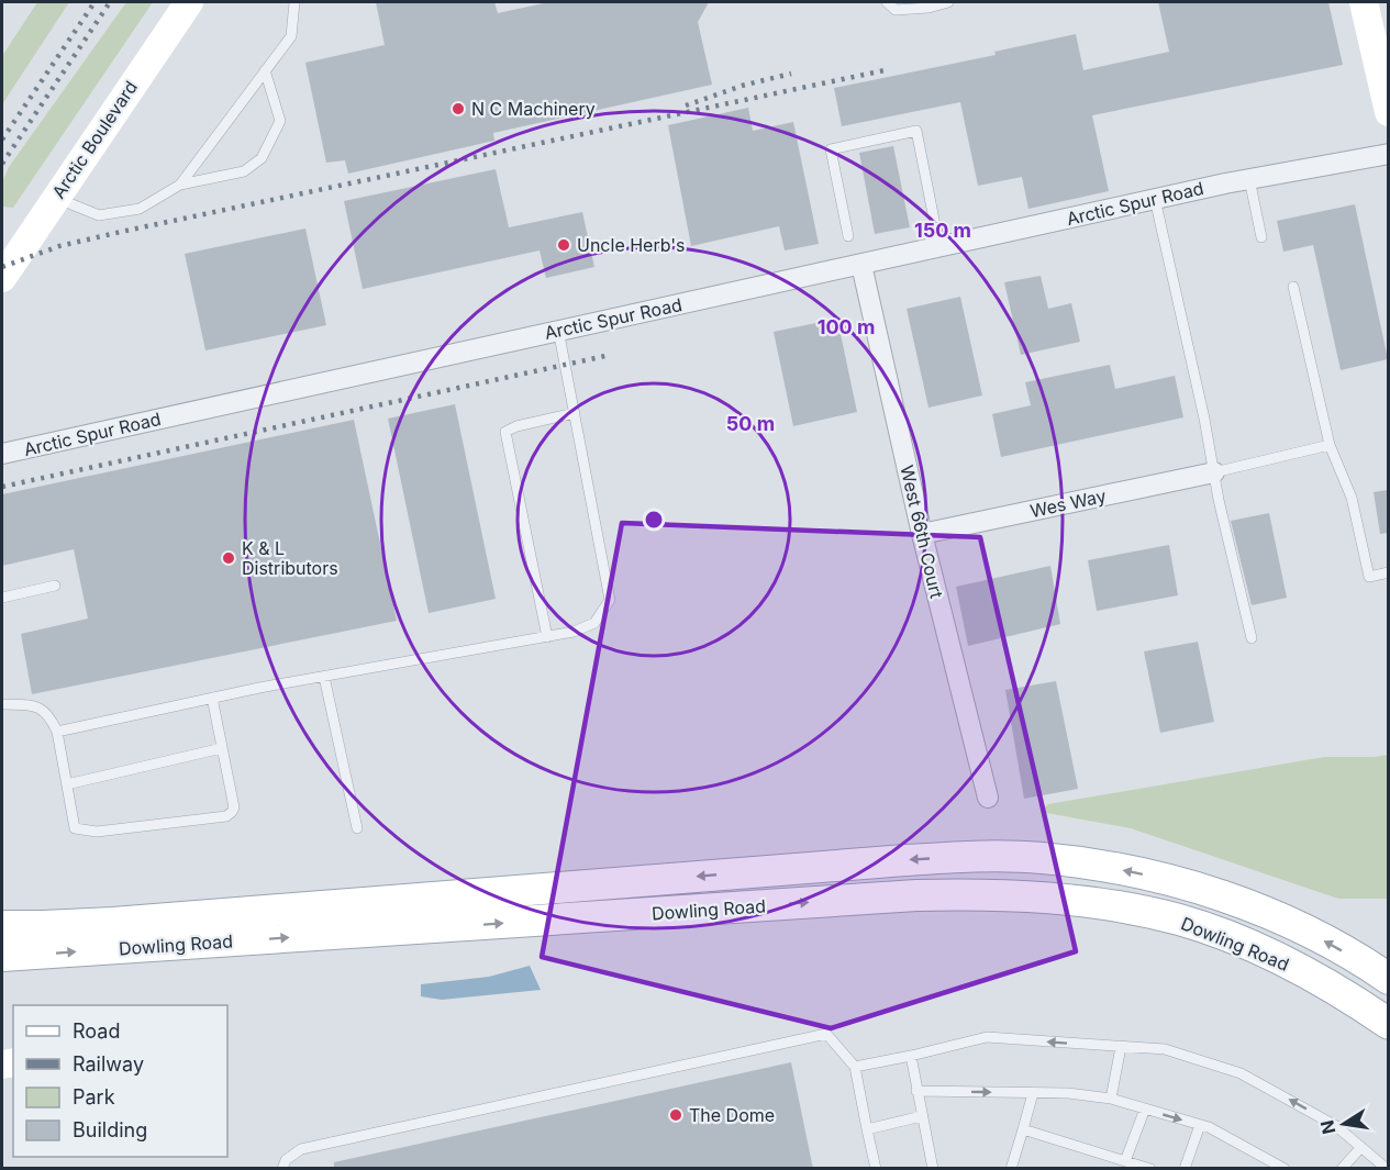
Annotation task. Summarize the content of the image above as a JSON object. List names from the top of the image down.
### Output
{
  "streets": {
    "main road": ["Arctic Boulevard", "Dowling Road"],
    "street": ["Arctic Spur Road", "Wes Way", "West 66th Court"]
  },
  "crossings": [
    ["Arctic Spur Road", "West 66th Court"],
    ["Wes Way", "West 66th Court"]
  ],
  "places": [
    "N C Machinery",
    "Uncle Herb's",
    "K & L Distributors",
    "The Dome"
  ],
  "legend": [
    "Road",
    "Railway",
    "Park",
    "Building"
  ],
  "north": "left",
  "rings": ["150 m", "100 m", "50 m"]
}
